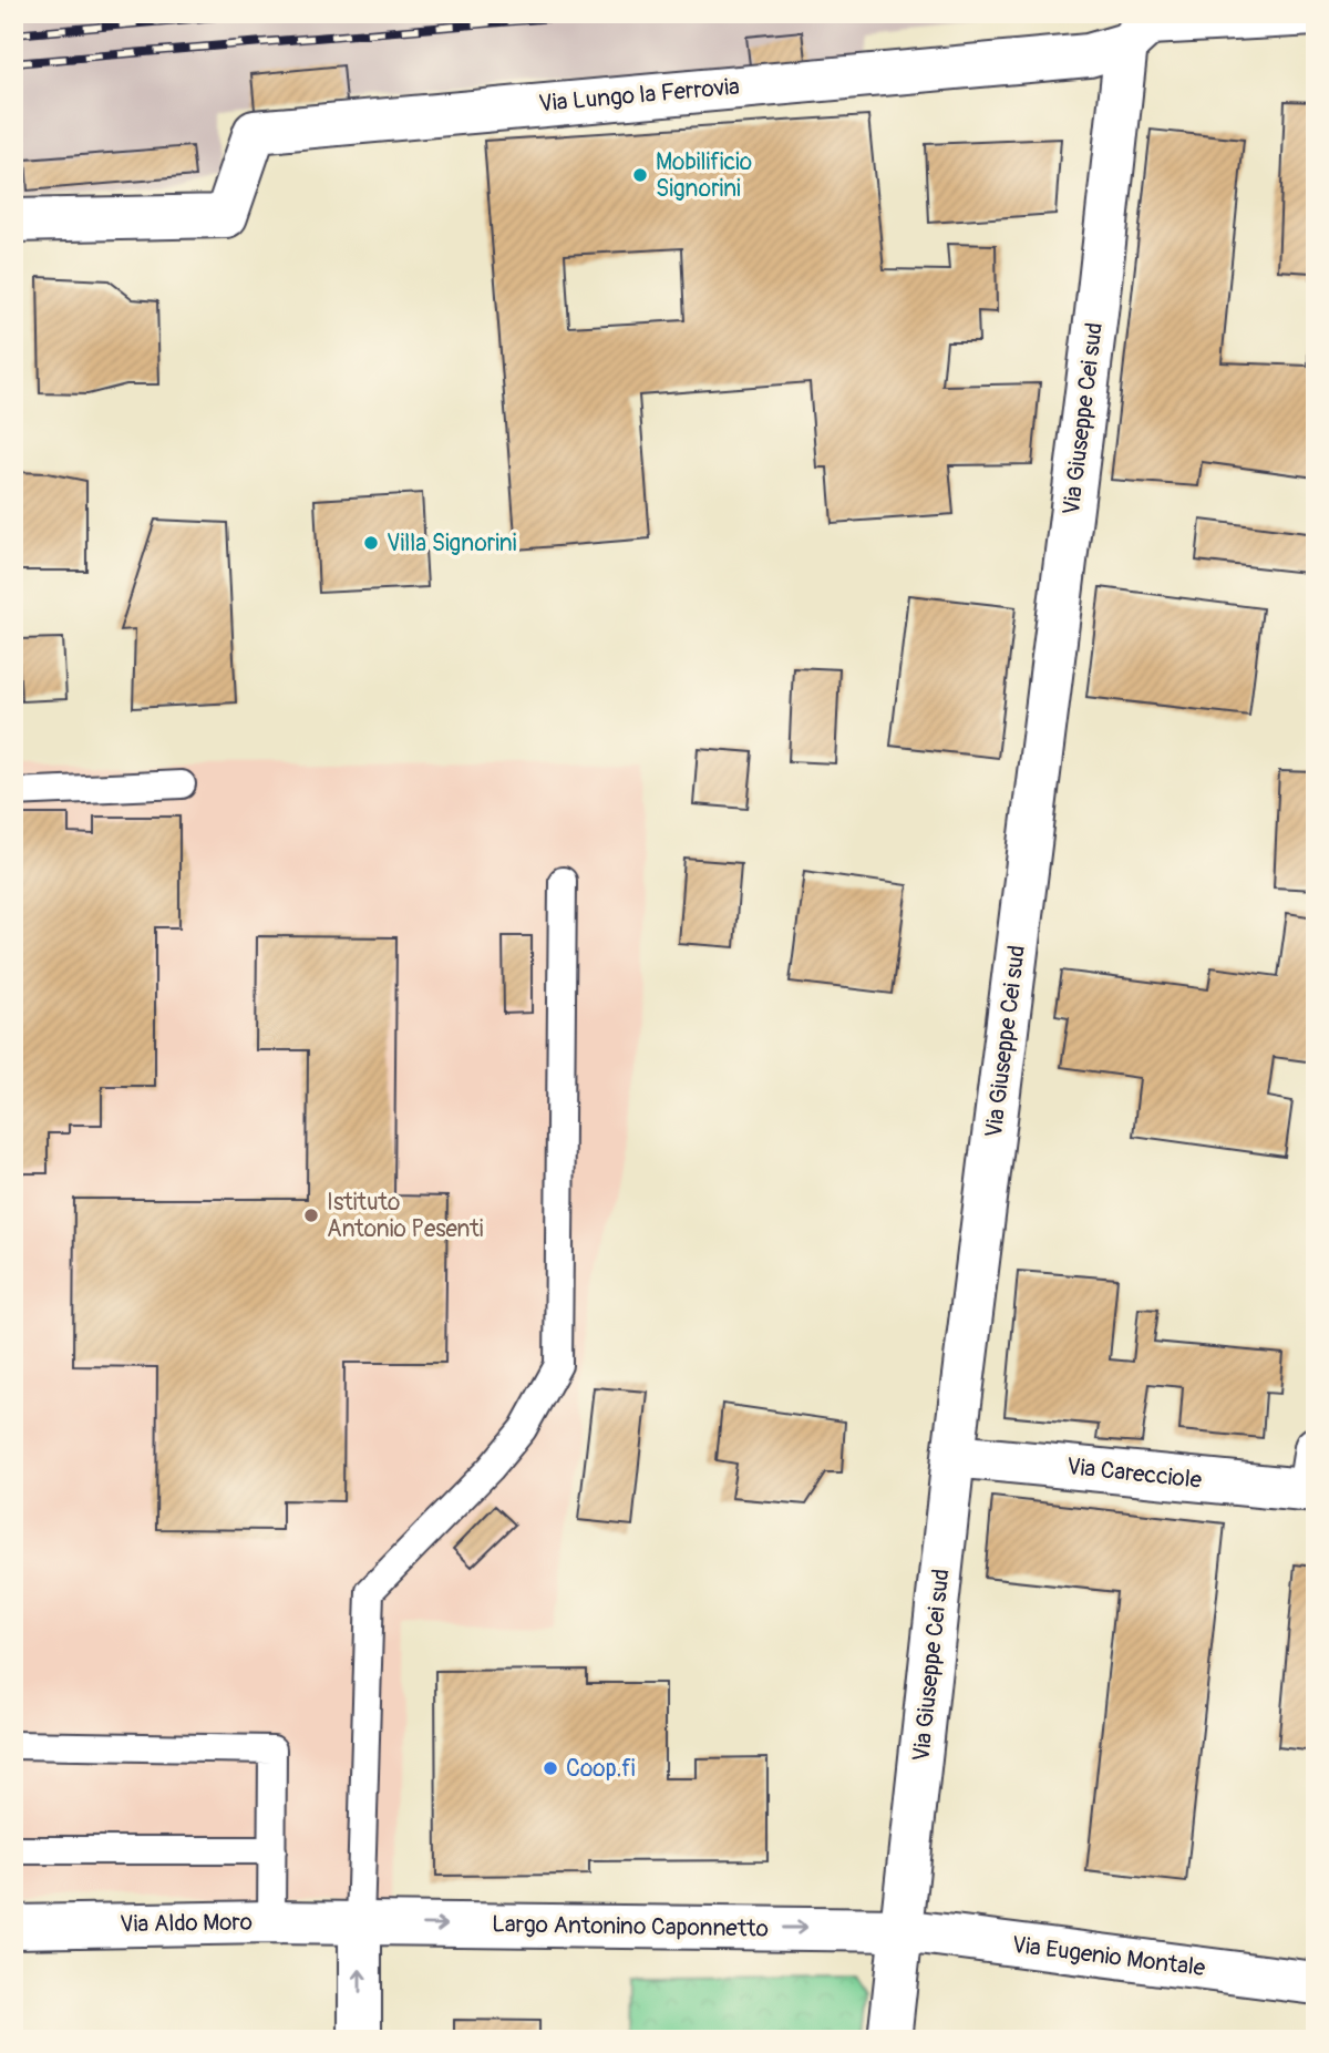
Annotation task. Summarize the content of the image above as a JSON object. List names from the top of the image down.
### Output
{
  "streets": {
    "street": [
      "Via Lungo la Ferrovia",
      "Via Giuseppe Cei sud",
      "Via Carecciole",
      "Via Aldo Moro",
      "Largo Antonino Caponnetto",
      "Via Eugenio Montale"
    ]
  },
  "crossings": [
    ["Via Lungo la Ferrovia", "Via Giuseppe Cei sud"],
    ["Via Giuseppe Cei sud", "Via Carecciole"],
    ["Via Giuseppe Cei sud", "Largo Antonino Caponnetto"],
    ["Via Giuseppe Cei sud", "Via Eugenio Montale"],
    ["Via Aldo Moro", "Largo Antonino Caponnetto"],
    ["Largo Antonino Caponnetto", "Via Eugenio Montale"]
  ],
  "one_way": ["Largo Antonino Caponnetto"],
  "places": [
    "Mobilificio Signorini",
    "Villa Signorini",
    "Istituto Antonio Pesenti",
    "Coop.fi"
  ]
}
